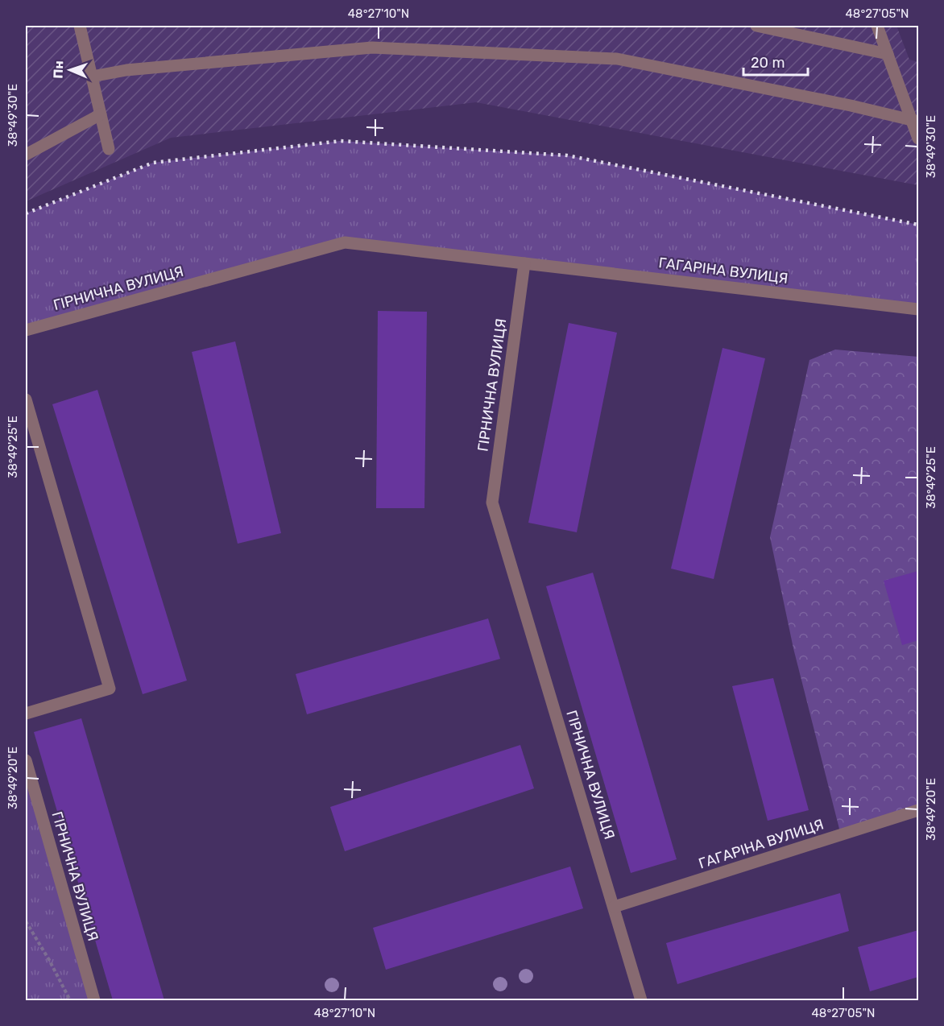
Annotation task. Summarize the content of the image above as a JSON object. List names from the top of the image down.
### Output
{
  "streets": {
    "street": ["ГАГАРІНА ВУЛИЦЯ", "ГІРНИЧНА ВУЛИЦЯ"]
  },
  "crossings": [
    ["ГАГАРІНА ВУЛИЦЯ", "ГІРНИЧНА ВУЛИЦЯ"]
  ],
  "scale_bar": "20 m",
  "north": "left",
  "coordinates": [
    "48°27'10\"N",
    "48°27'05\"N",
    "38°49'30\"E",
    "38°49'25\"E",
    "38°49'20\"E"
  ]
}
